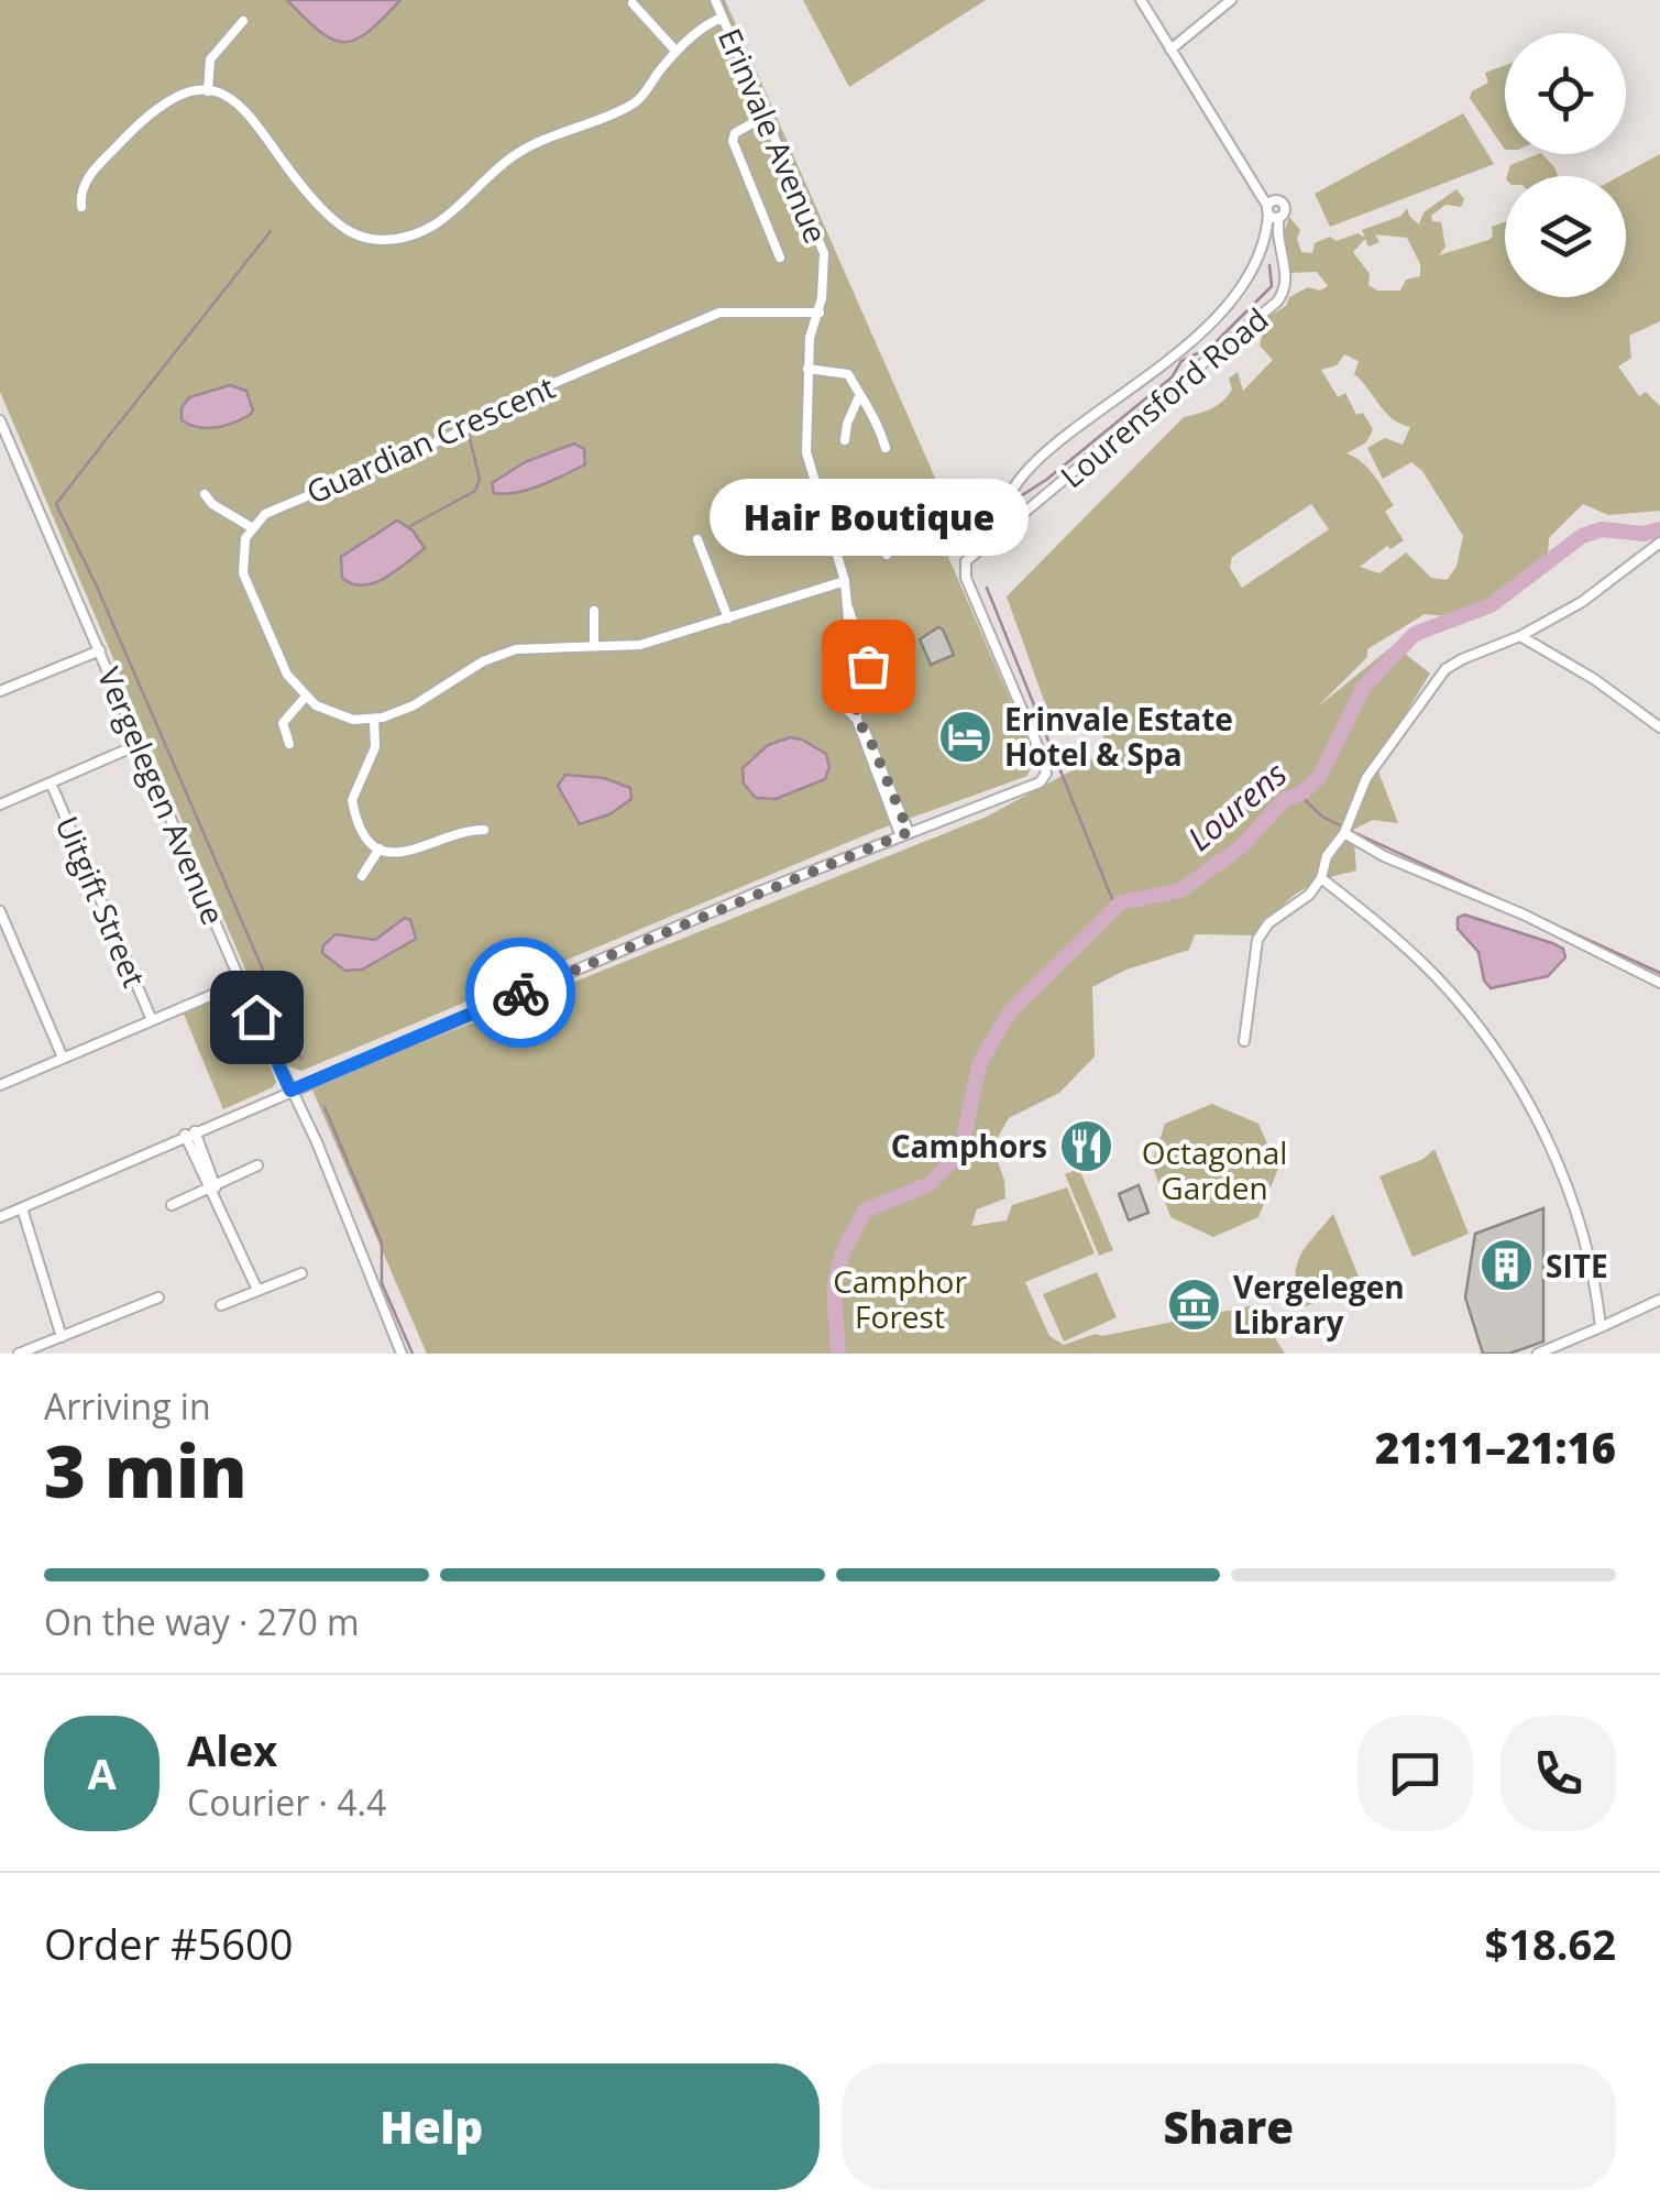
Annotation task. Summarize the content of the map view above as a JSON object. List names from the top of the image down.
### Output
{
  "streets": {
    "street": [
      "Erinvale Avenue",
      "Lourensford Road",
      "Guardian Crescent",
      "Vergelegen Avenue",
      "Uitgift Street"
    ]
  },
  "crossings": [
    ["Erinvale Avenue", "Lourensford Road"],
    ["Erinvale Avenue", "Guardian Crescent"],
    ["Lourensford Road", "Vergelegen Avenue"]
  ],
  "water": ["Lourens"],
  "parks": ["Octagonal Garden", "Camphor Forest"],
  "places": {
    "other": ["Hair Boutique"],
    "hotel": ["Erinvale Estate Hotel & Spa"],
    "restaurant": ["Camphors"],
    "building": ["SITE"],
    "museum": ["Vergelegen Library"]
  },
  "page": {
    "bubble": "Hair Boutique",
    "heading": ["3 min", "Arriving in", "21:11–21:16"],
    "panel": [
      "Alex",
      "Courier · 4.4",
      "Order #5600",
      "$18.62"
    ],
    "bar": "On the way · 270 m",
    "round": "A",
    "buttons": ["Help", "Share"]
  }
}
